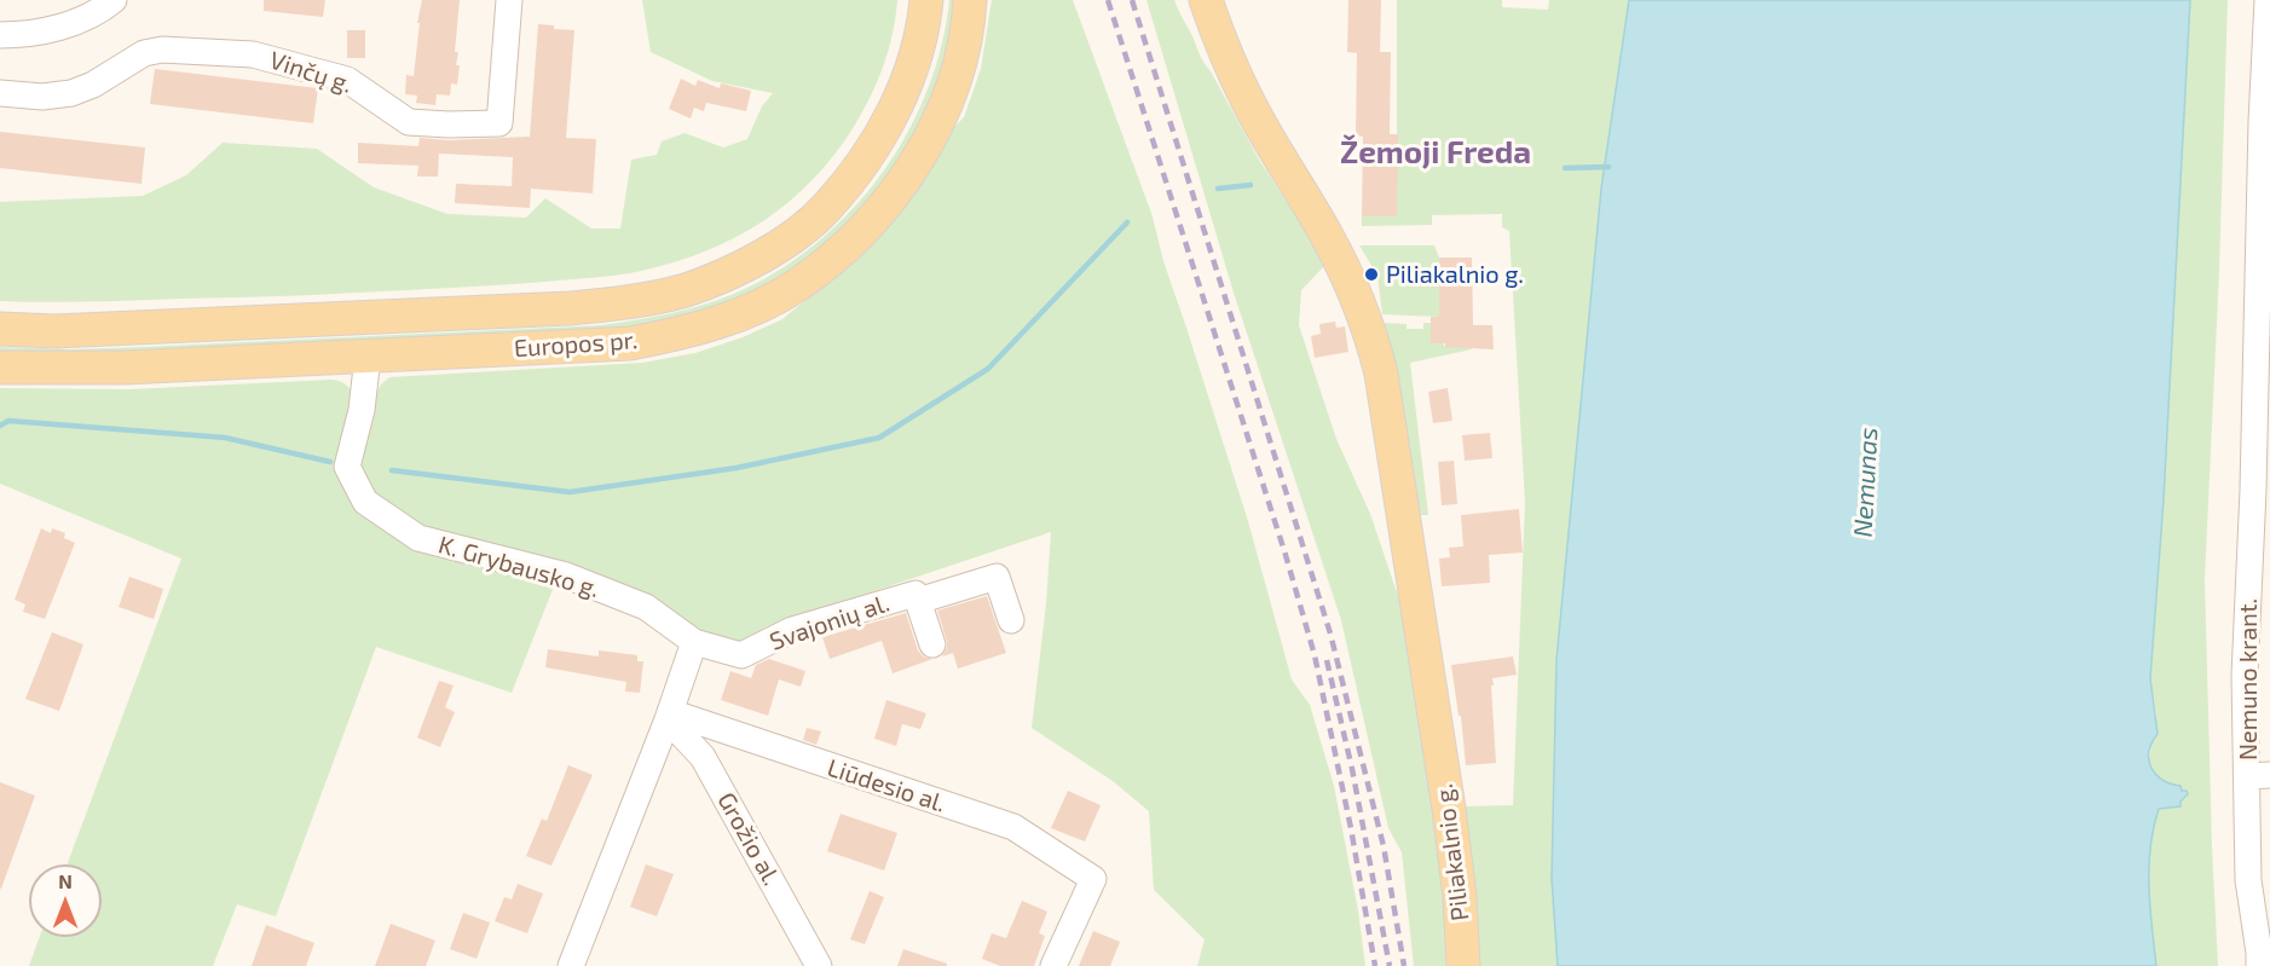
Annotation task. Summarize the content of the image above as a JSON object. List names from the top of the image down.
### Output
{
  "streets": {
    "main road": ["Europos pr.", "Piliakalnio g."],
    "street": [
      "Vinčų g.",
      "K. Grybausko g.",
      "Svajonių al.",
      "Nemuno krant.",
      "Liūdesio al.",
      "Grožio al."
    ]
  },
  "crossings": [
    ["Europos pr.", "K. Grybausko g."],
    ["K. Grybausko g.", "Svajonių al."],
    ["Liūdesio al.", "Grožio al."]
  ],
  "districts": ["Žemoji Freda"],
  "water": ["Nemunas"],
  "places": ["Piliakalnio g."],
  "north": "top"
}
